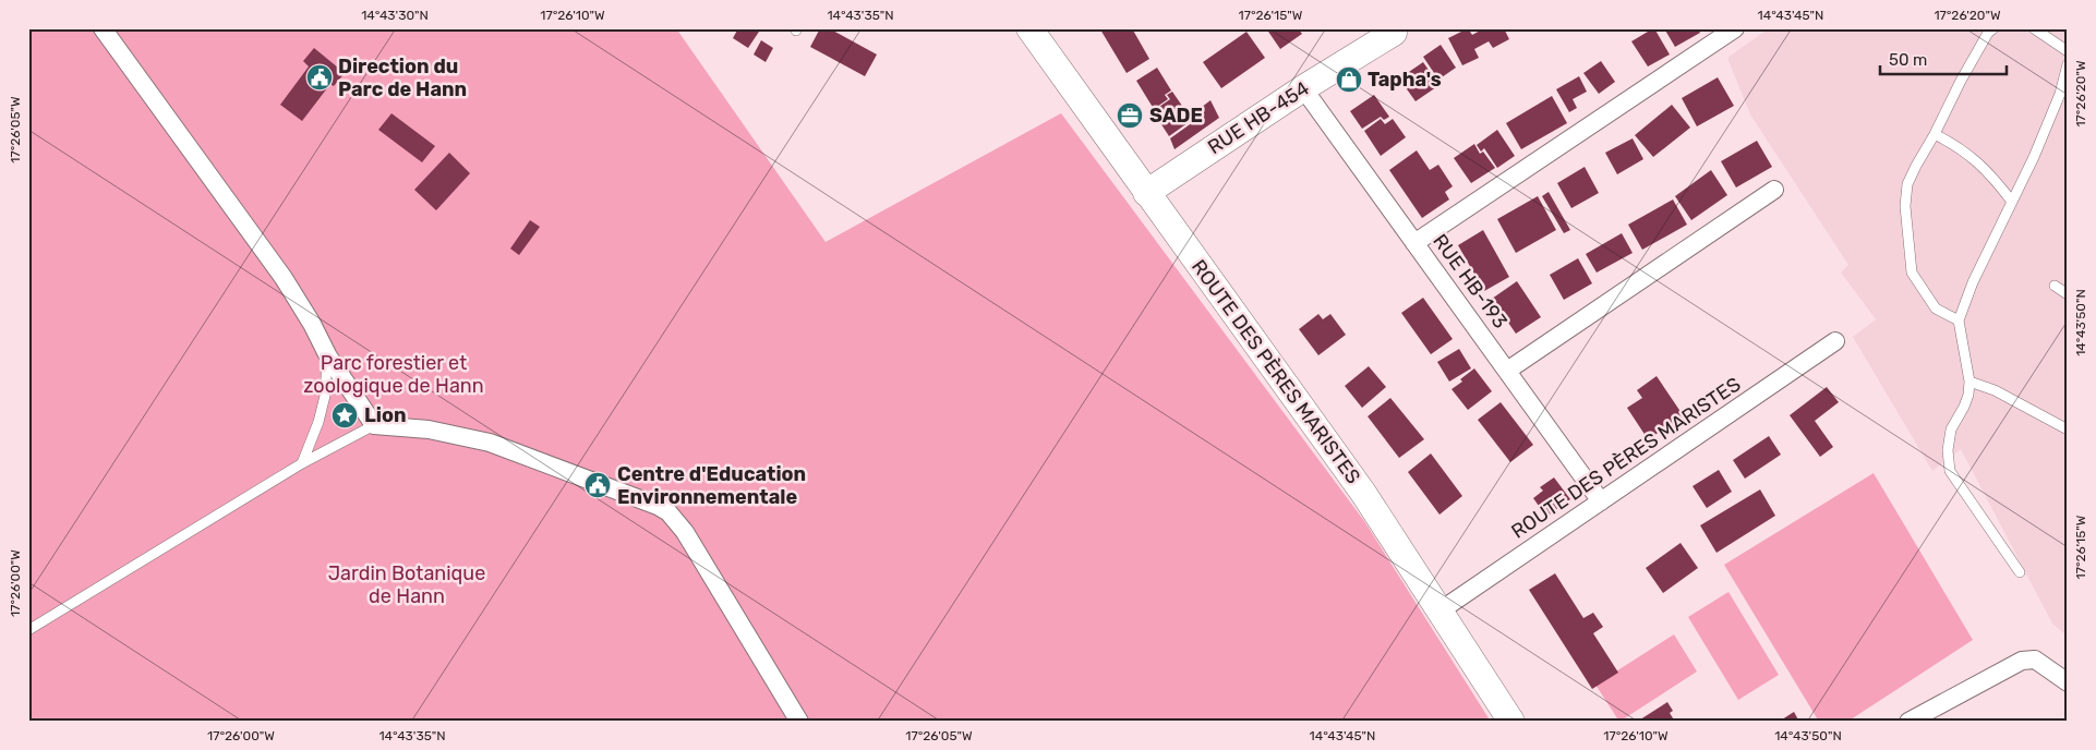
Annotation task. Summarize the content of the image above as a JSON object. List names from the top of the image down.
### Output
{
  "streets": {
    "street": ["RUE HB-454", "RUE HB-193", "ROUTE DES PÈRES MARISTES"]
  },
  "crossings": [
    ["RUE HB-454", "RUE HB-193"],
    ["RUE HB-454", "ROUTE DES PÈRES MARISTES"],
    ["RUE HB-193", "ROUTE DES PÈRES MARISTES"]
  ],
  "parks": ["Parc forestier et zoologique de Hann", "Jardin Botanique de Hann"],
  "places": {
    "public building": ["Direction du Parc de Hann", "Centre d'Education Environnementale"],
    "shop": ["Tapha's"],
    "office": ["SADE"],
    "place": ["Lion"]
  },
  "scale_bar": "50 m",
  "coordinates": [
    "14°43'30\"N",
    "17°26'10\"W",
    "14°43'35\"N",
    "17°26'15\"W",
    "14°43'45\"N",
    "17°26'20\"W",
    "17°26'05\"W",
    "14°43'50\"N",
    "17°26'00\"W"
  ]
}
